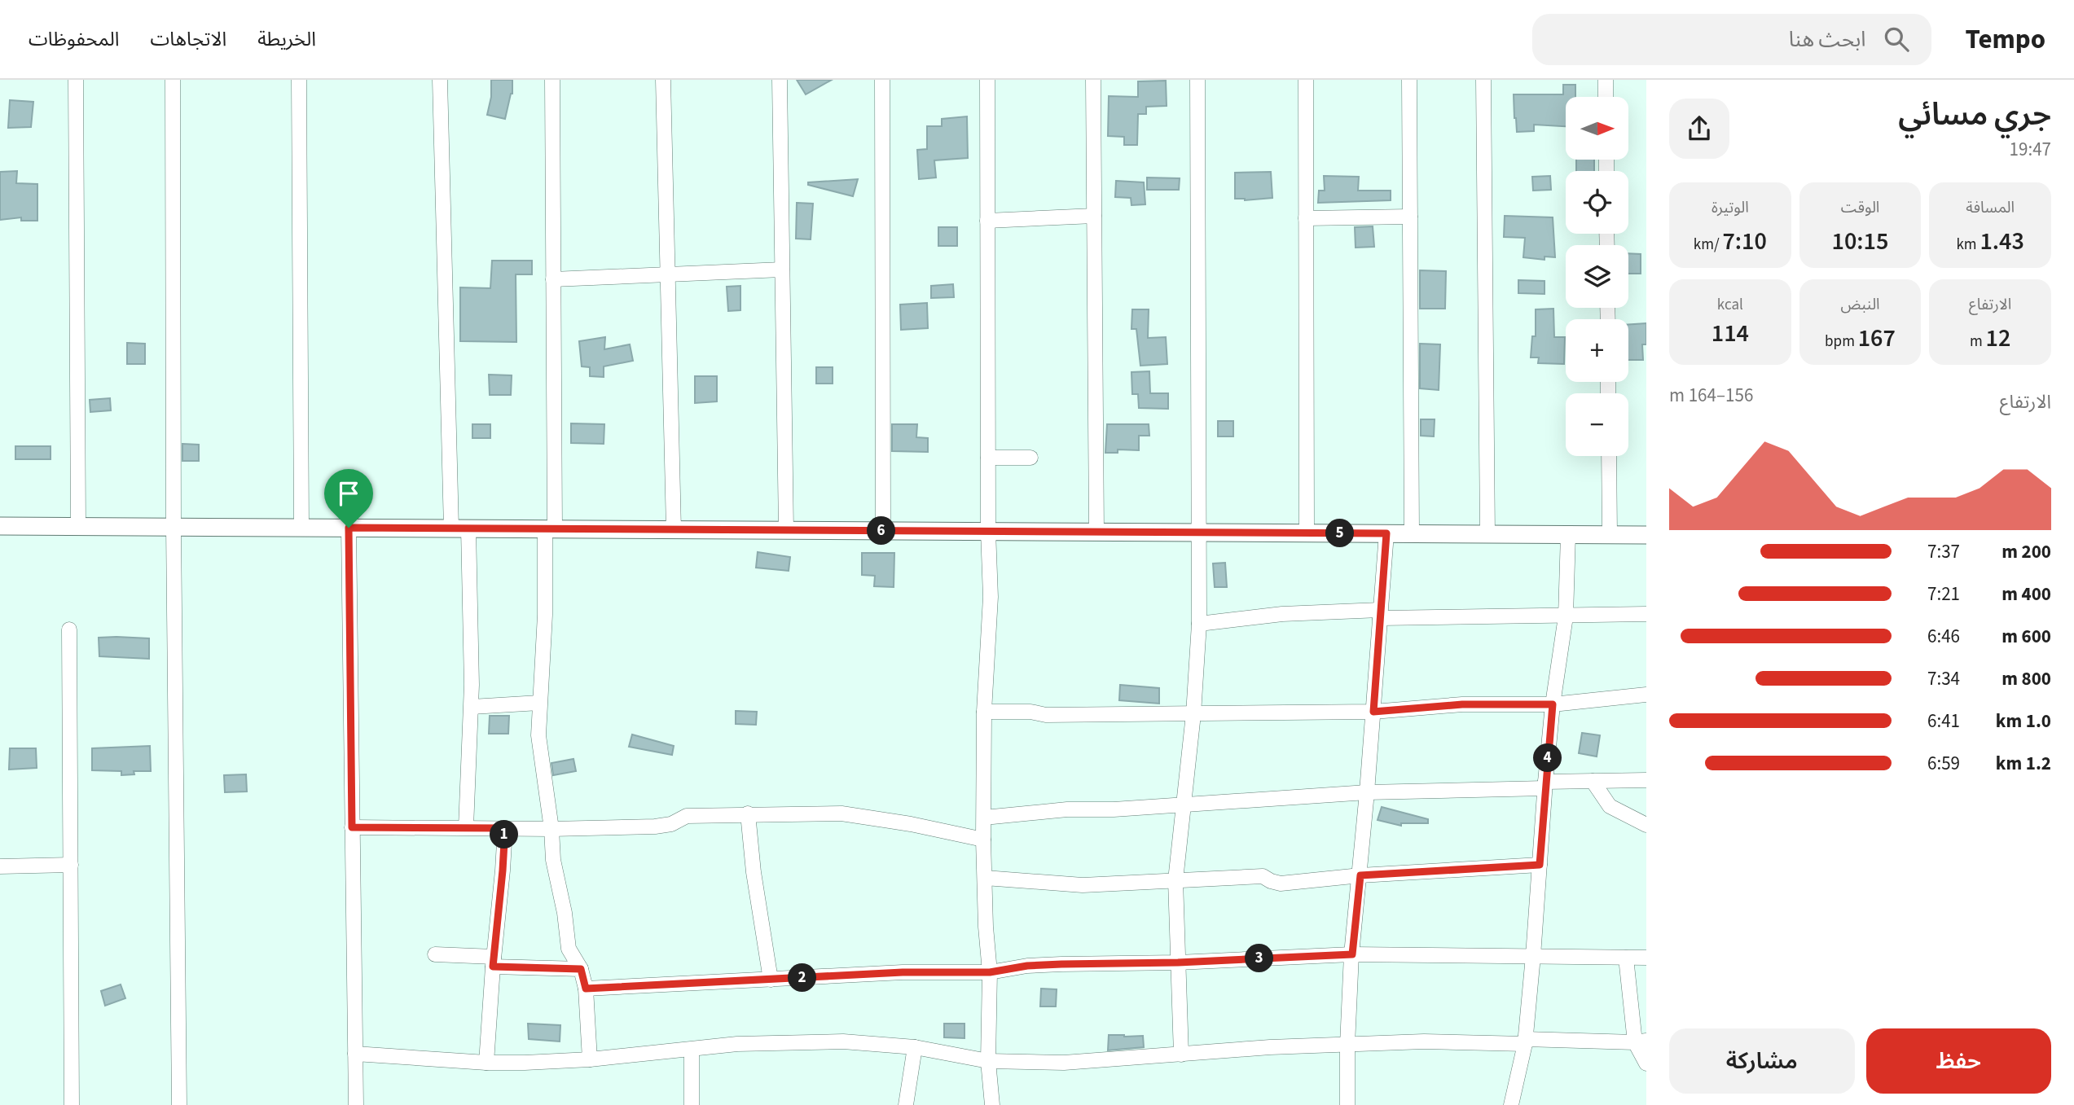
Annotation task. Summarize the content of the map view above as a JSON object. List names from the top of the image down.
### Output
{
  "north": "right",
  "page": {
    "header": "Tempo",
    "search": "ابحث هنا",
    "nav": ["الخريطة", "الاتجاهات", "المحفوظات"],
    "heading": ["جري مسائي", "19:47"],
    "map_buttons": ["+", "−"],
    "stats": [
      ["المسافة", "1.43 km"],
      ["الوقت", "10:15"],
      ["الوتيرة", "7:10 /km"],
      ["الارتفاع", "12 m"],
      ["النبض", "167 bpm"],
      ["kcal", "114"]
    ],
    "chart": ["الارتفاع", "156–164 m"],
    "pins": [
      "6",
      "5",
      "4",
      "1",
      "3",
      "2"
    ],
    "list": [
      {
        "name": "200 m",
        "note": "7:37"
      },
      {
        "name": "400 m",
        "note": "7:21"
      },
      {
        "name": "600 m",
        "note": "6:46"
      },
      {
        "name": "800 m",
        "note": "7:34"
      },
      {
        "name": "1.0 km",
        "note": "6:41"
      },
      {
        "name": "1.2 km",
        "note": "6:59"
      }
    ],
    "buttons": ["حفظ", "مشاركة"]
  }
}
